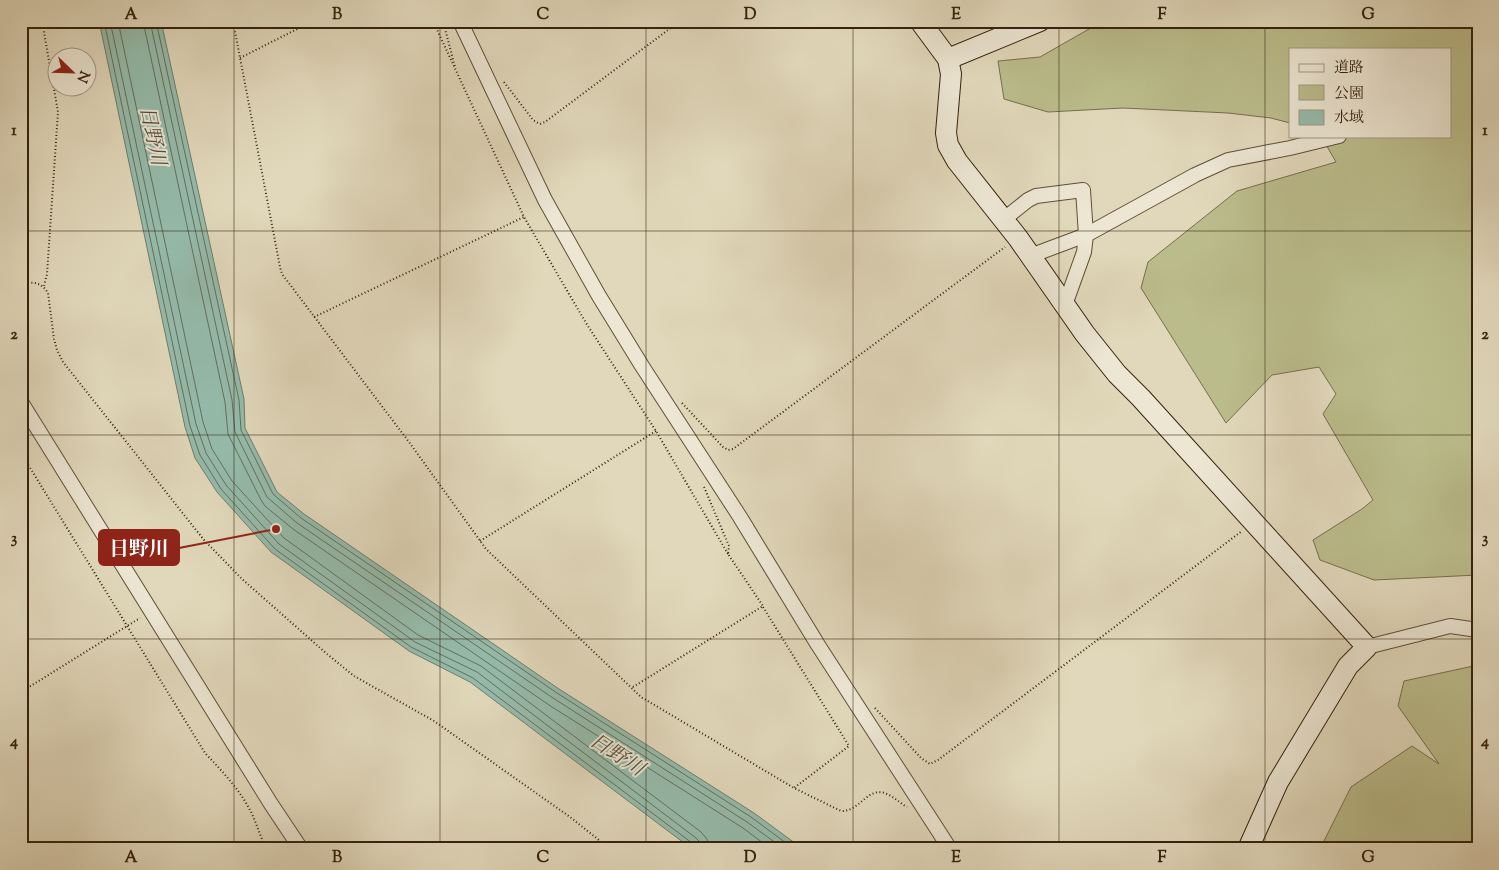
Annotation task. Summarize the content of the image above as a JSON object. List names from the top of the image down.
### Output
{
  "water": ["日野川"],
  "places": ["日野川"],
  "legend": ["道路", "公園", "水域"],
  "north": "bottom right",
  "grid": {
    "columns": [
      "A",
      "B",
      "C",
      "D",
      "E",
      "F",
      "G"
    ],
    "rows": [
      "1",
      "2",
      "3",
      "4"
    ]
  }
}
